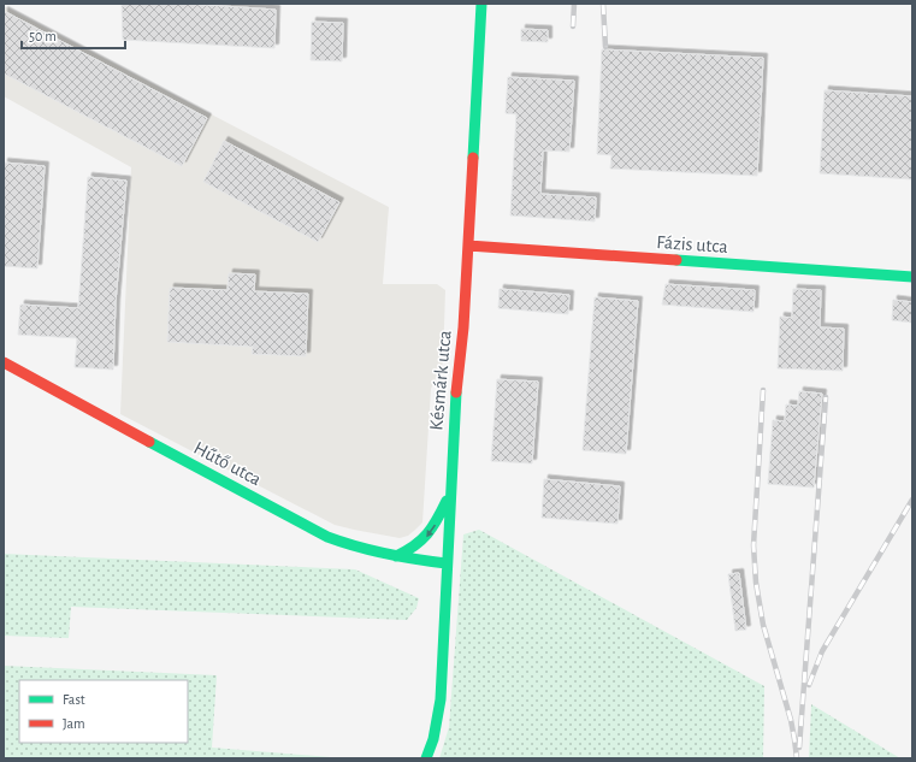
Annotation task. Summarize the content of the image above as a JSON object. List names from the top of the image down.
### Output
{
  "streets": {
    "street": ["Fázis utca", "Késmárk utca", "Hűtő utca"]
  },
  "crossings": [
    ["Fázis utca", "Késmárk utca"],
    ["Késmárk utca", "Hűtő utca"]
  ],
  "legend": ["Fast", "Jam"],
  "scale_bar": "50 m"
}
